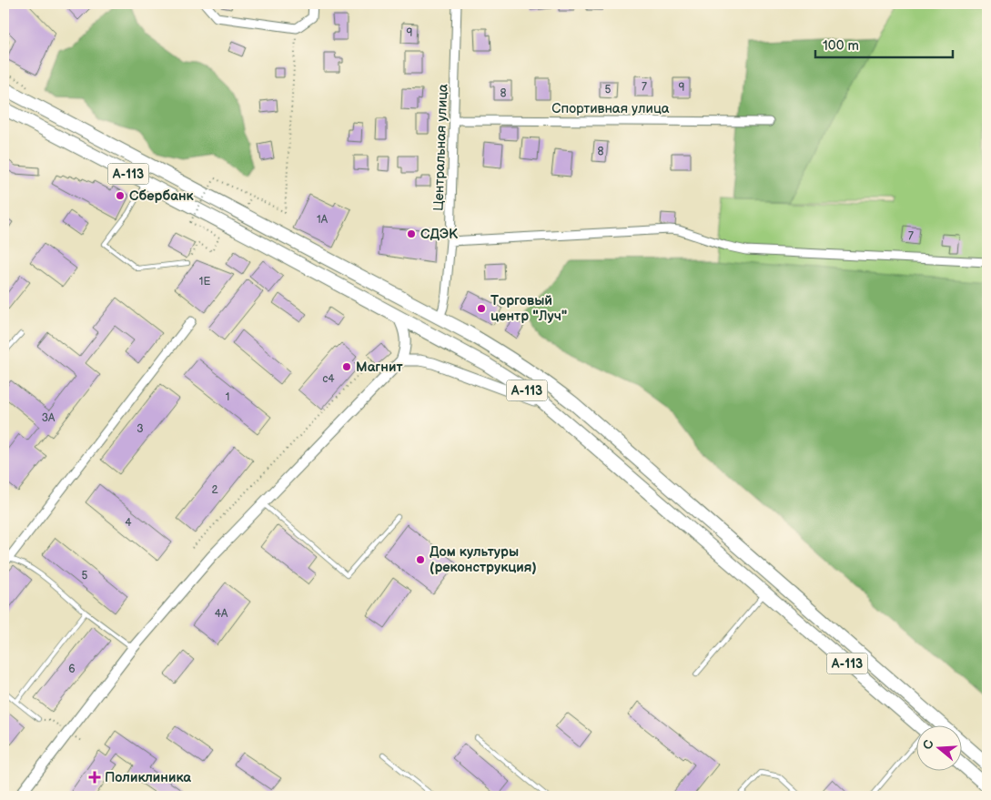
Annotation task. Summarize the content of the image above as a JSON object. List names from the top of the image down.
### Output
{
  "streets": {
    "highway": ["А-113"],
    "street": ["Спортивная улица", "Центральная улица"]
  },
  "crossings": [
    ["Спортивная улица", "Центральная улица"],
    ["Центральная улица", "А-113"]
  ],
  "places": {
    "other": [
      "Сбербанк",
      "СДЭК",
      "Торговый центр \"Луч\"",
      "Магнит",
      "Дом культуры (реконструкция)"
    ],
    "health": ["Поликлиника"]
  },
  "house_numbers": [
    "9",
    "7",
    "9",
    "5",
    "8",
    "8",
    "1А",
    "7",
    "1Е",
    "с4",
    "1",
    "3А",
    "3",
    "2",
    "4",
    "5",
    "4А",
    "6"
  ],
  "scale_bar": "100 m",
  "north": "left"
}
